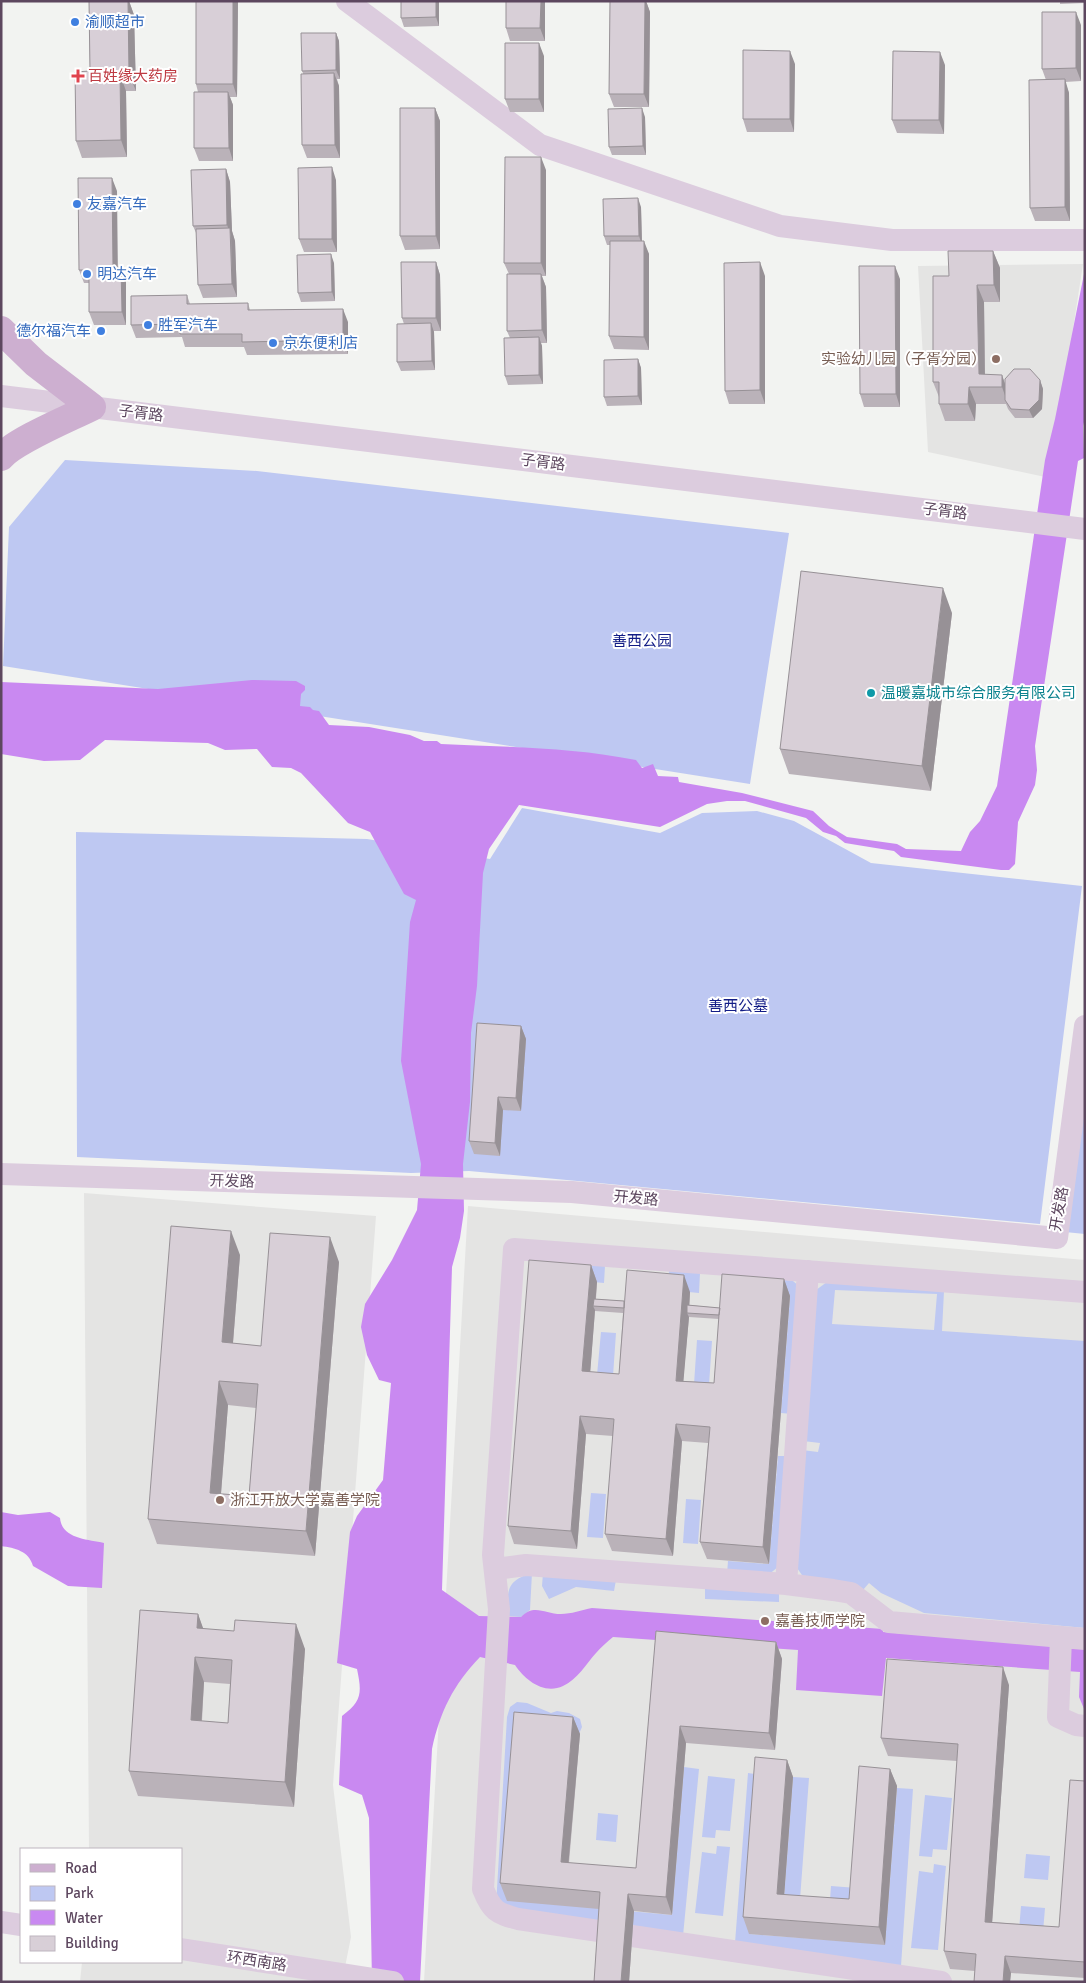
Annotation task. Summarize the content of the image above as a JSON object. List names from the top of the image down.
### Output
{
  "streets": {
    "street": ["子胥路", "开发路", "环西南路"]
  },
  "parks": ["善西公园", "善西公墓"],
  "places": {
    "other": [
      "渝顺超市",
      "友嘉汽车",
      "明达汽车",
      "胜军汽车",
      "德尔福汽车",
      "京东便利店",
      "实验幼儿园（子胥分园）",
      "温暖嘉城市综合服务有限公司",
      "浙江开放大学嘉善学院",
      "嘉善技师学院"
    ],
    "health": ["百姓缘大药房"]
  },
  "legend": [
    "Road",
    "Park",
    "Water",
    "Building"
  ]
}
